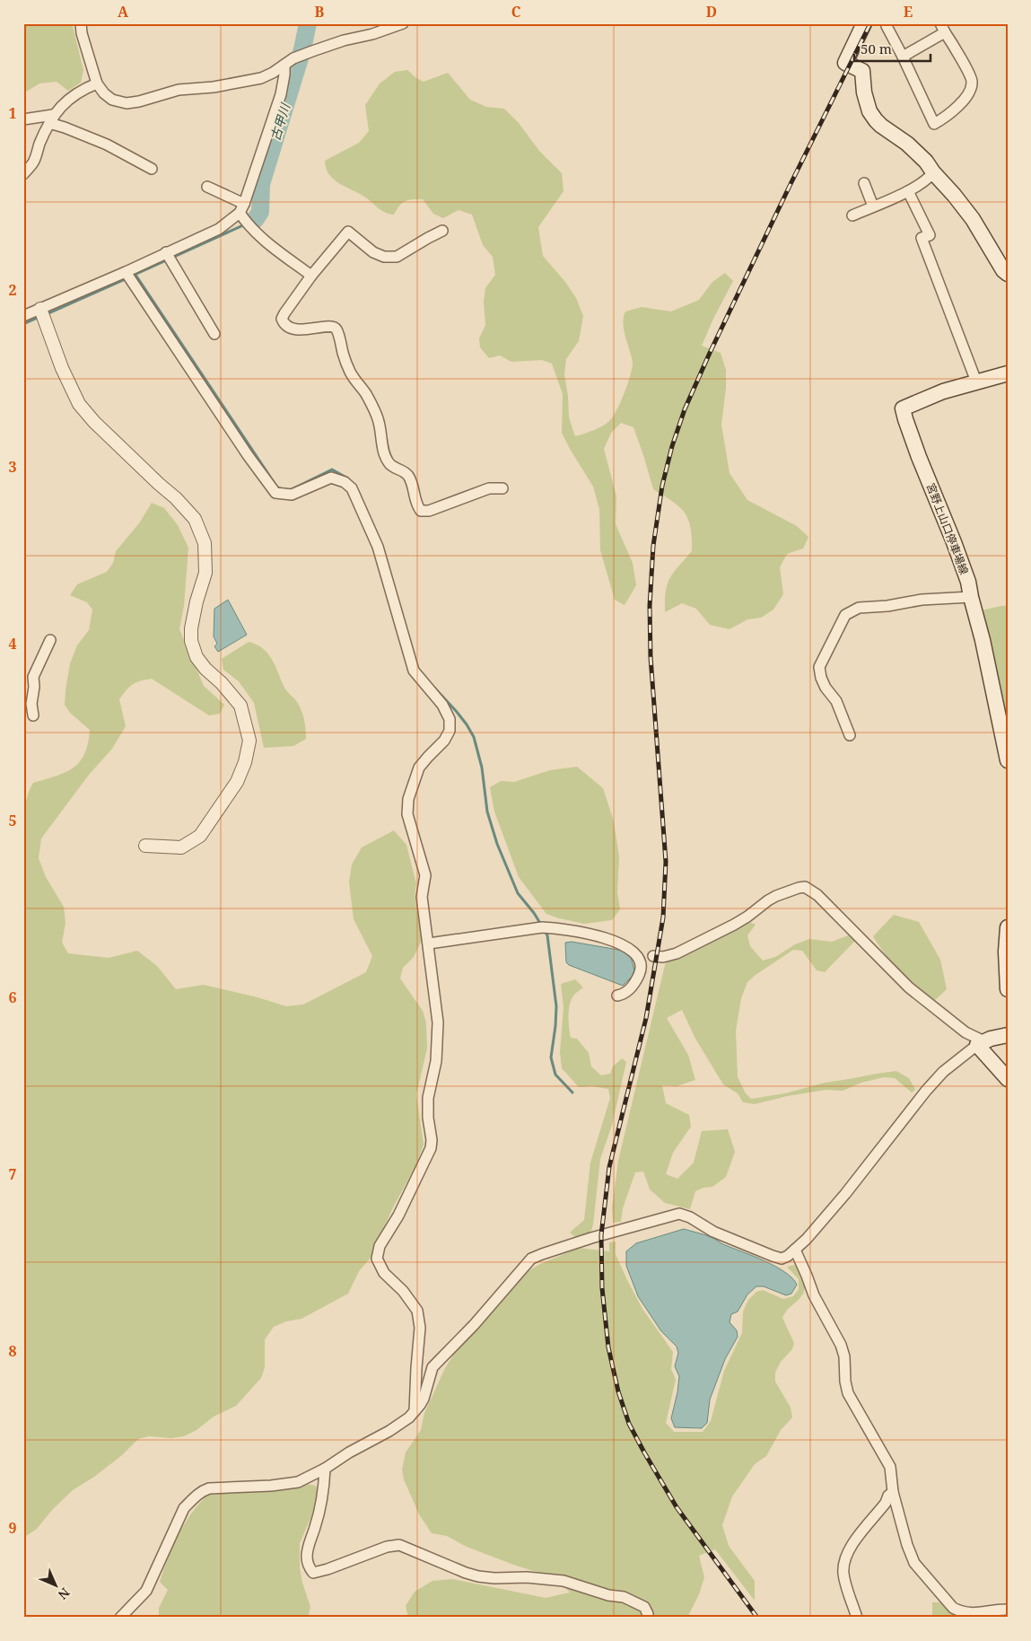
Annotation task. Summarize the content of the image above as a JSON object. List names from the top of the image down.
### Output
{
  "streets": {
    "main road": ["宮野上山口停車場線"]
  },
  "water": ["古甲川"],
  "scale_bar": "50 m",
  "north": "bottom right",
  "grid": {
    "columns": [
      "A",
      "B",
      "C",
      "D",
      "E"
    ],
    "rows": [
      "1",
      "2",
      "3",
      "4",
      "5",
      "6",
      "7",
      "8",
      "9"
    ]
  }
}
